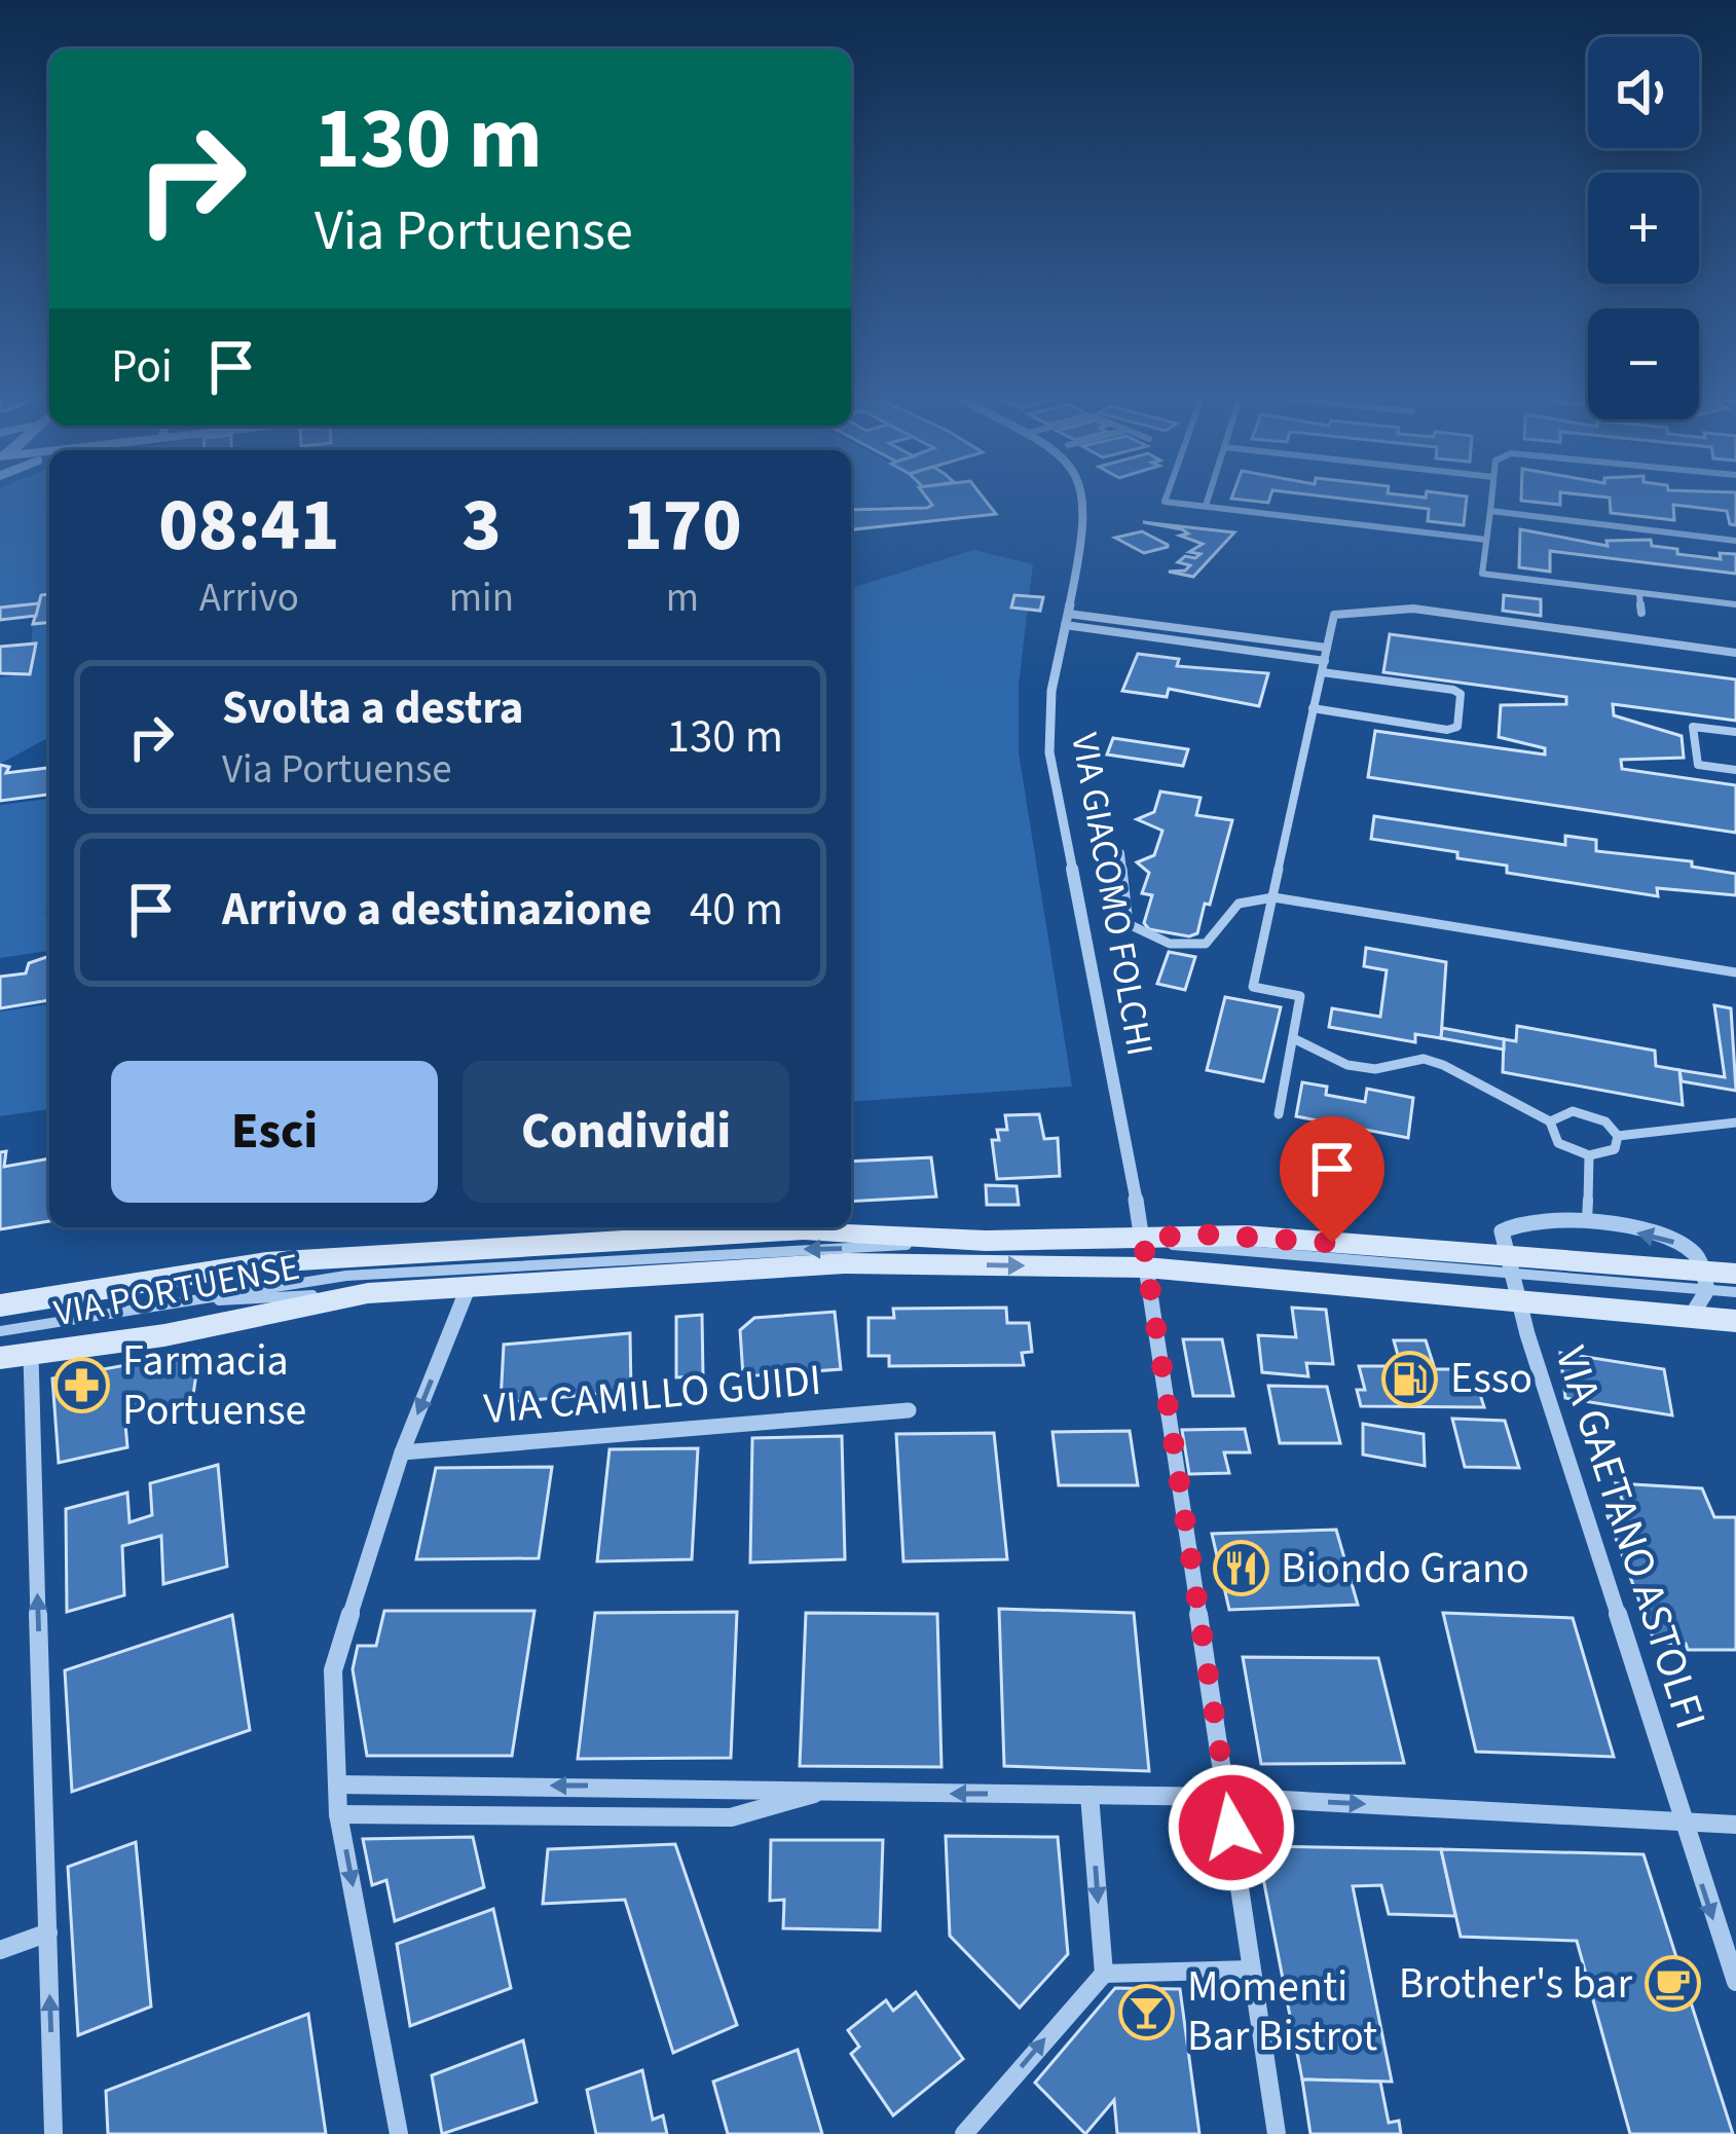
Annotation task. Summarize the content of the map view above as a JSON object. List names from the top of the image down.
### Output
{
  "streets": {
    "main road": ["VIA PORTUENSE"],
    "street": ["VIA GIACOMO FOLCHI", "VIA CAMILLO GUIDI", "VIA GAETANO ASTOLFI"]
  },
  "crossings": [
    ["VIA GIACOMO FOLCHI", "VIA PORTUENSE"],
    ["VIA PORTUENSE", "VIA GAETANO ASTOLFI"]
  ],
  "places": {
    "fuel station": ["Esso"],
    "pharmacy": ["Farmacia Portuense"],
    "restaurant": ["Biondo Grano"],
    "cafe": ["Brother's bar"],
    "bar": ["Momenti Bar Bistrot"]
  },
  "page": {
    "map_buttons": ["+", "−"],
    "turn": ["130 m", "Via Portuense"],
    "then": "Poi",
    "eta": [
      "08:41",
      "Arrivo",
      "3",
      "min",
      "170",
      "m"
    ],
    "list": [
      {
        "name": "Svolta a destra",
        "note": "Via Portuense",
        "value": "130 m"
      },
      {
        "name": "Arrivo a destinazione",
        "value": "40 m"
      }
    ],
    "buttons": ["Esci", "Condividi"]
  }
}
